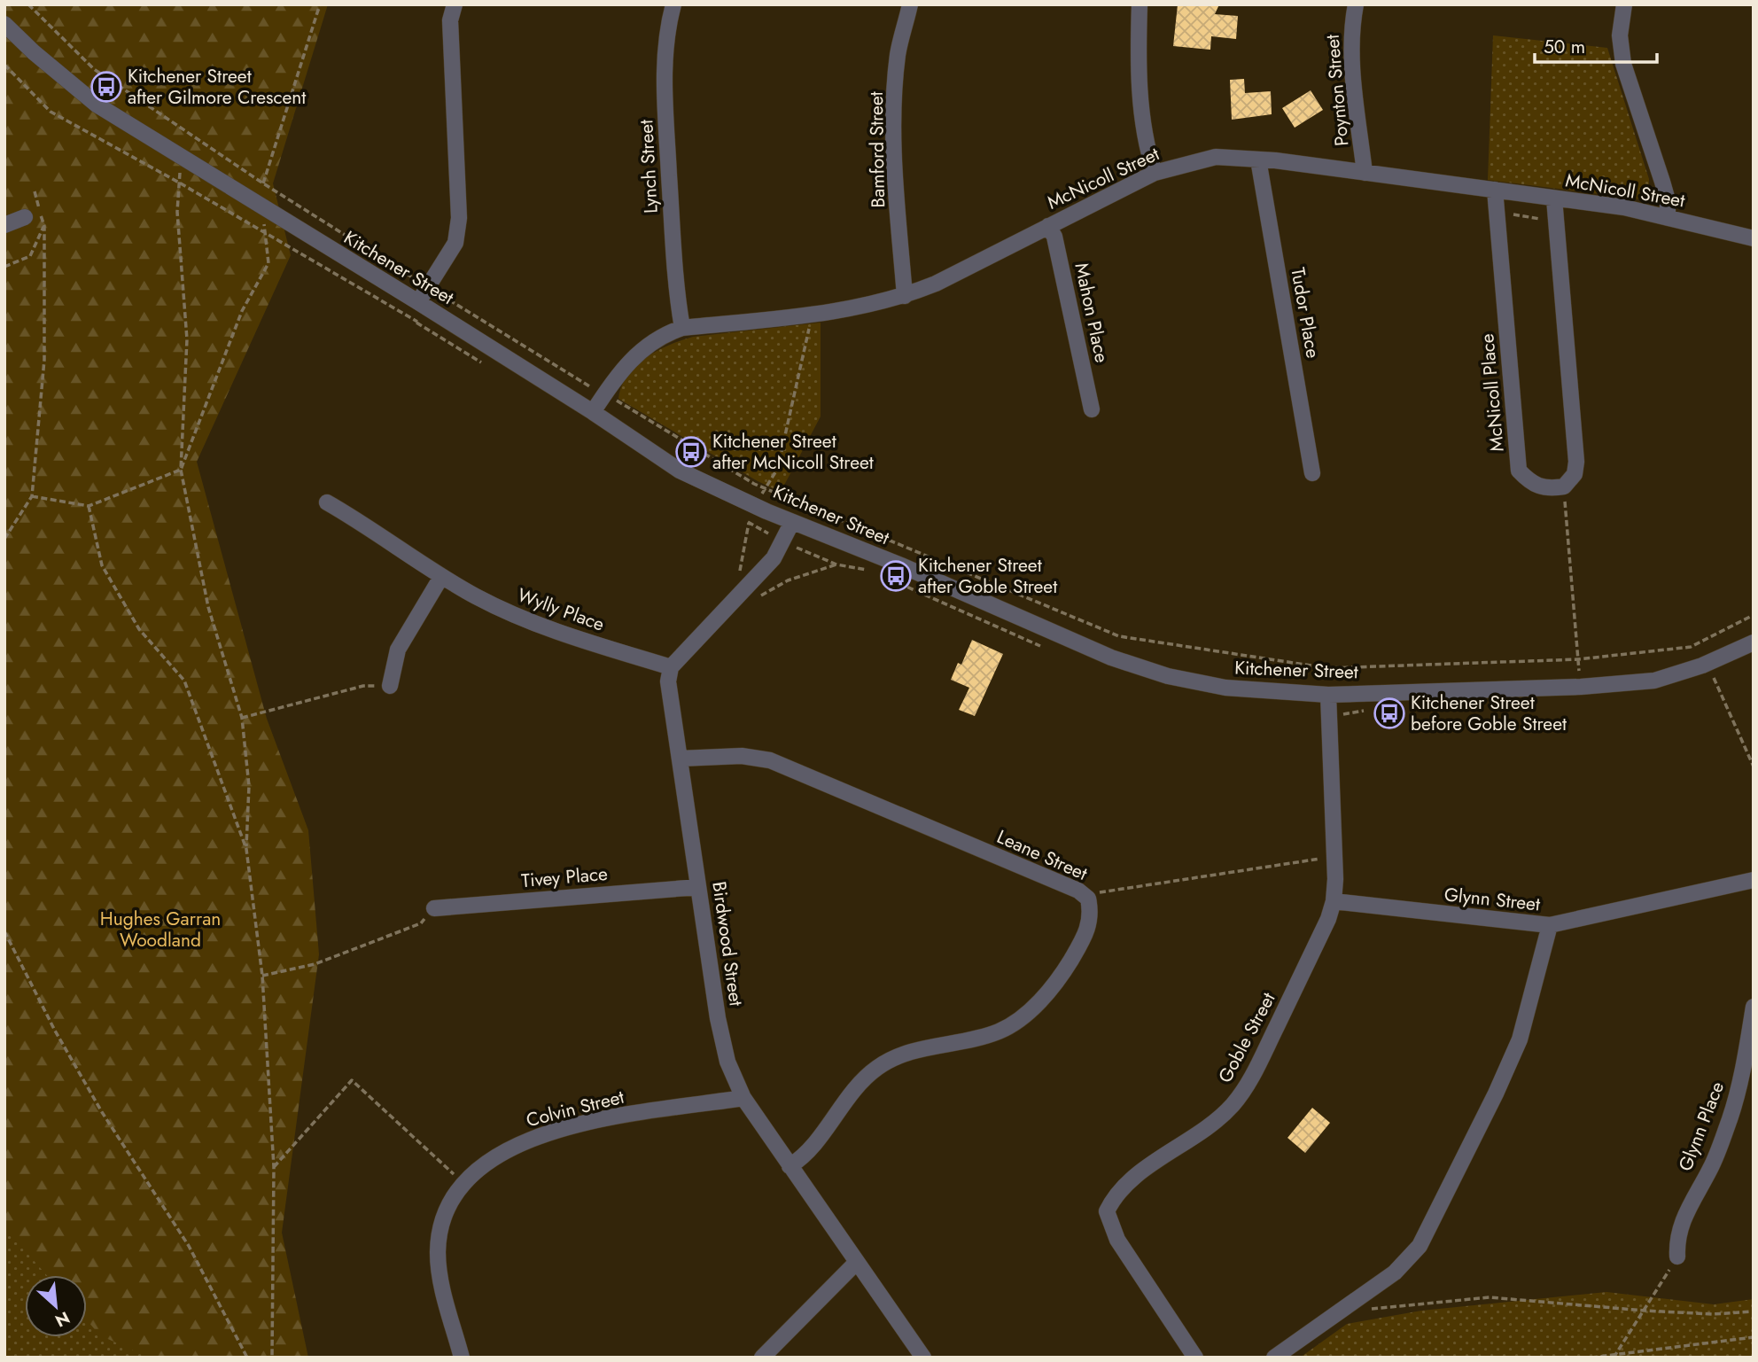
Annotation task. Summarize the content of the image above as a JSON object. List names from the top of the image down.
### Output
{
  "streets": {
    "street": [
      "Poynton Street",
      "Bamford Street",
      "Lynch Street",
      "McNicoll Street",
      "Kitchener Street",
      "Mahon Place",
      "Tudor Place",
      "McNicoll Place",
      "Wylly Place",
      "Leane Street",
      "Tivey Place",
      "Glynn Street",
      "Birdwood Street",
      "Goble Street",
      "Colvin Street",
      "Glynn Place"
    ]
  },
  "crossings": [
    ["Poynton Street", "McNicoll Street"],
    ["Bamford Street", "McNicoll Street"],
    ["Lynch Street", "McNicoll Street"],
    ["McNicoll Street", "Kitchener Street"],
    ["McNicoll Street", "Mahon Place"],
    ["McNicoll Street", "Tudor Place"],
    ["McNicoll Street", "McNicoll Place"],
    ["Kitchener Street", "Goble Street"],
    ["Wylly Place", "Birdwood Street"],
    ["Leane Street", "Birdwood Street"],
    ["Tivey Place", "Birdwood Street"],
    ["Glynn Street", "Goble Street"],
    ["Birdwood Street", "Colvin Street"]
  ],
  "parks": ["Hughes Garran Woodland"],
  "places": {
    "bus stop": [
      "Kitchener Street after Gilmore Crescent",
      "Kitchener Street after McNicoll Street",
      "Kitchener Street after Goble Street",
      "Kitchener Street before Goble Street"
    ]
  },
  "scale_bar": "50 m",
  "north": "bottom right"
}
